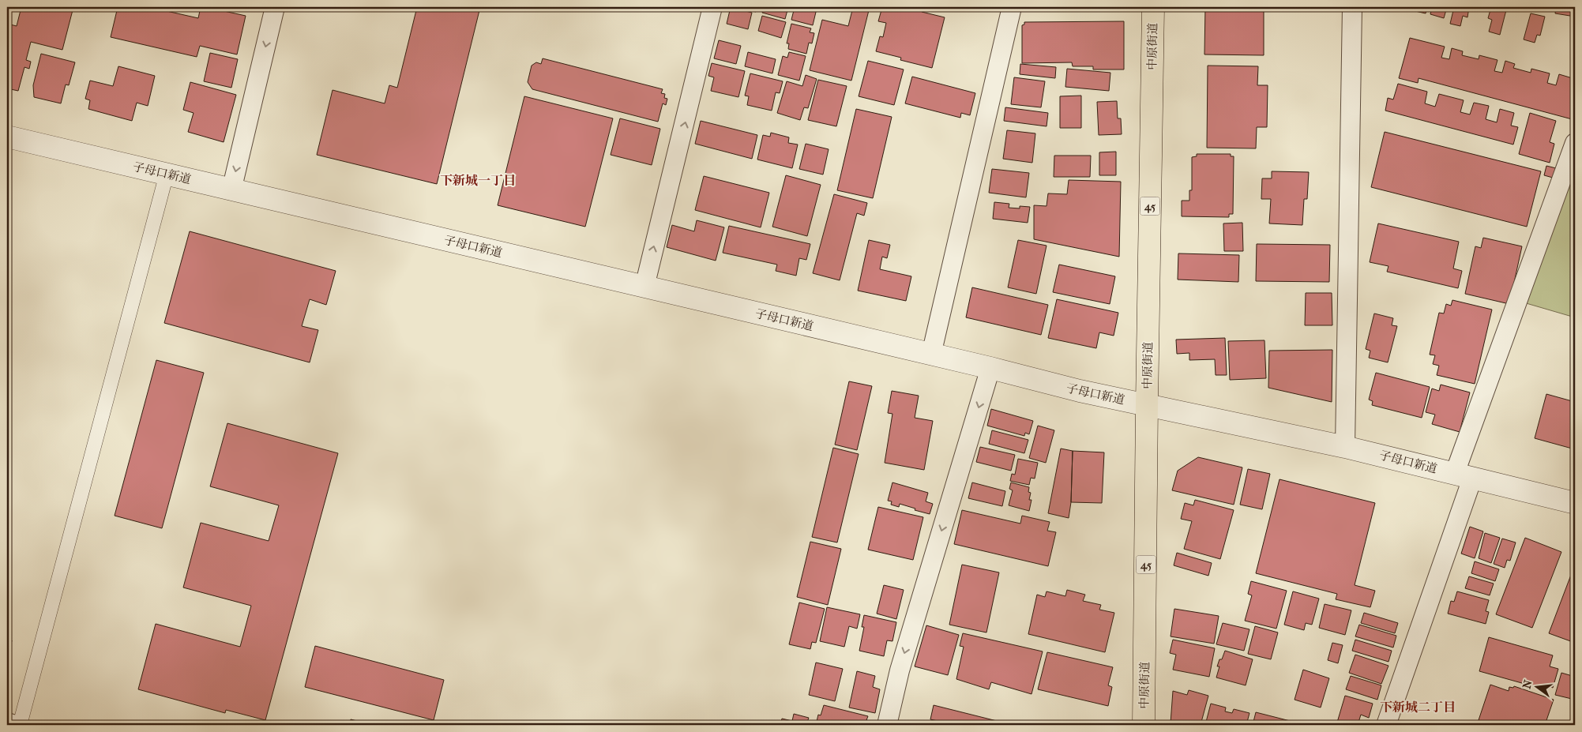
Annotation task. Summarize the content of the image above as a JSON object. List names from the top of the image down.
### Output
{
  "streets": {
    "main road": ["中原街道", "45"],
    "street": ["子母口新道"]
  },
  "crossings": [
    ["中原街道", "子母口新道"]
  ],
  "districts": ["下新城一丁目", "下新城二丁目"],
  "north": "left"
}
